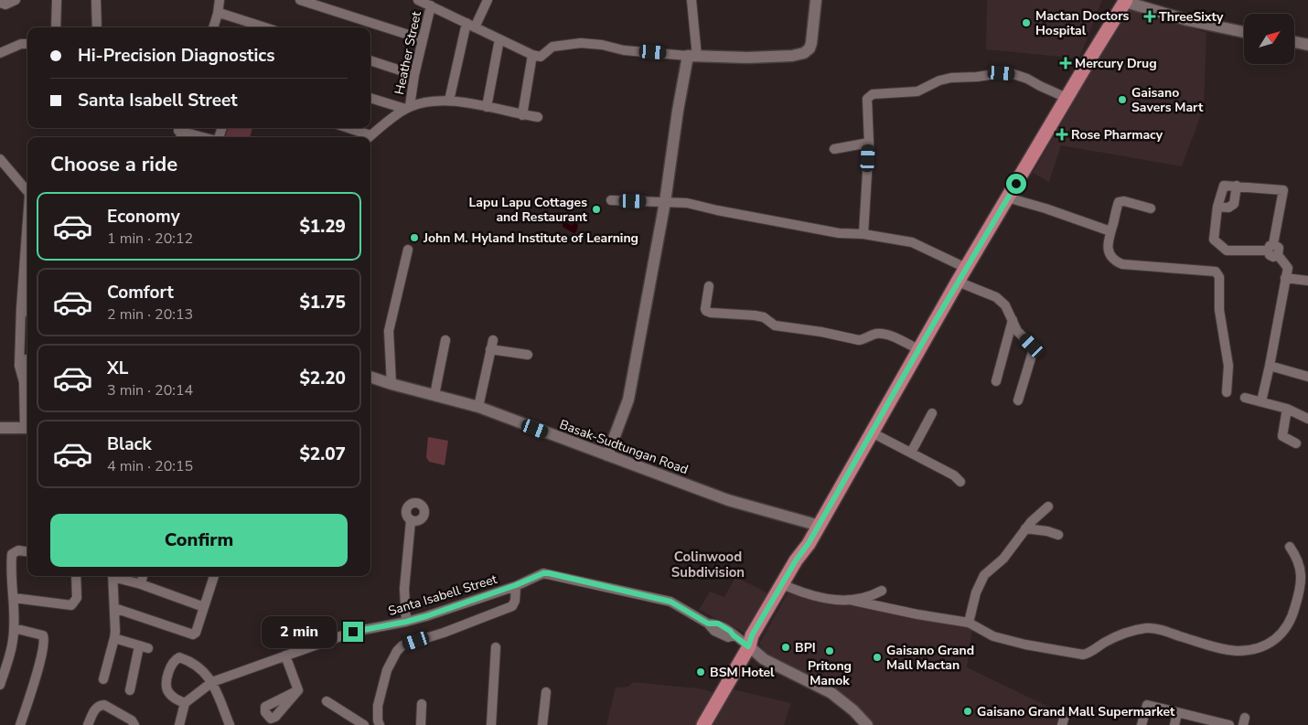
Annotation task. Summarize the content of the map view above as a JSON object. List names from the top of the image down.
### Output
{
  "streets": {
    "street": ["Heather Street", "Basak-Sudtungan Road", "Santa Isabell Street"]
  },
  "districts": ["Colinwood Subdivision"],
  "places": {
    "health": ["ThreeSixty", "Mercury Drug", "Rose Pharmacy"],
    "other": [
      "Mactan Doctors Hospital",
      "Gaisano Savers Mart",
      "Lapu Lapu Cottages and Restaurant",
      "John M. Hyland Institute of Learning",
      "BPI",
      "Pritong Manok",
      "Gaisano Grand Mall Mactan",
      "BSM Hotel",
      "Gaisano Grand Mall Supermarket"
    ]
  },
  "north": "top right",
  "page": {
    "banner": ["Hi-Precision Diagnostics", "Santa Isabell Street"],
    "heading": "Choose a ride",
    "list": [
      {
        "name": "Economy",
        "note": "1 min · 20:12",
        "value": "$1.29"
      },
      {
        "name": "Comfort",
        "note": "2 min · 20:13",
        "value": "$1.75"
      },
      {
        "name": "XL",
        "note": "3 min · 20:14",
        "value": "$2.20"
      },
      {
        "name": "Black",
        "note": "4 min · 20:15",
        "value": "$2.07"
      }
    ],
    "buttons": "Confirm",
    "bubble": "2 min"
  }
}
